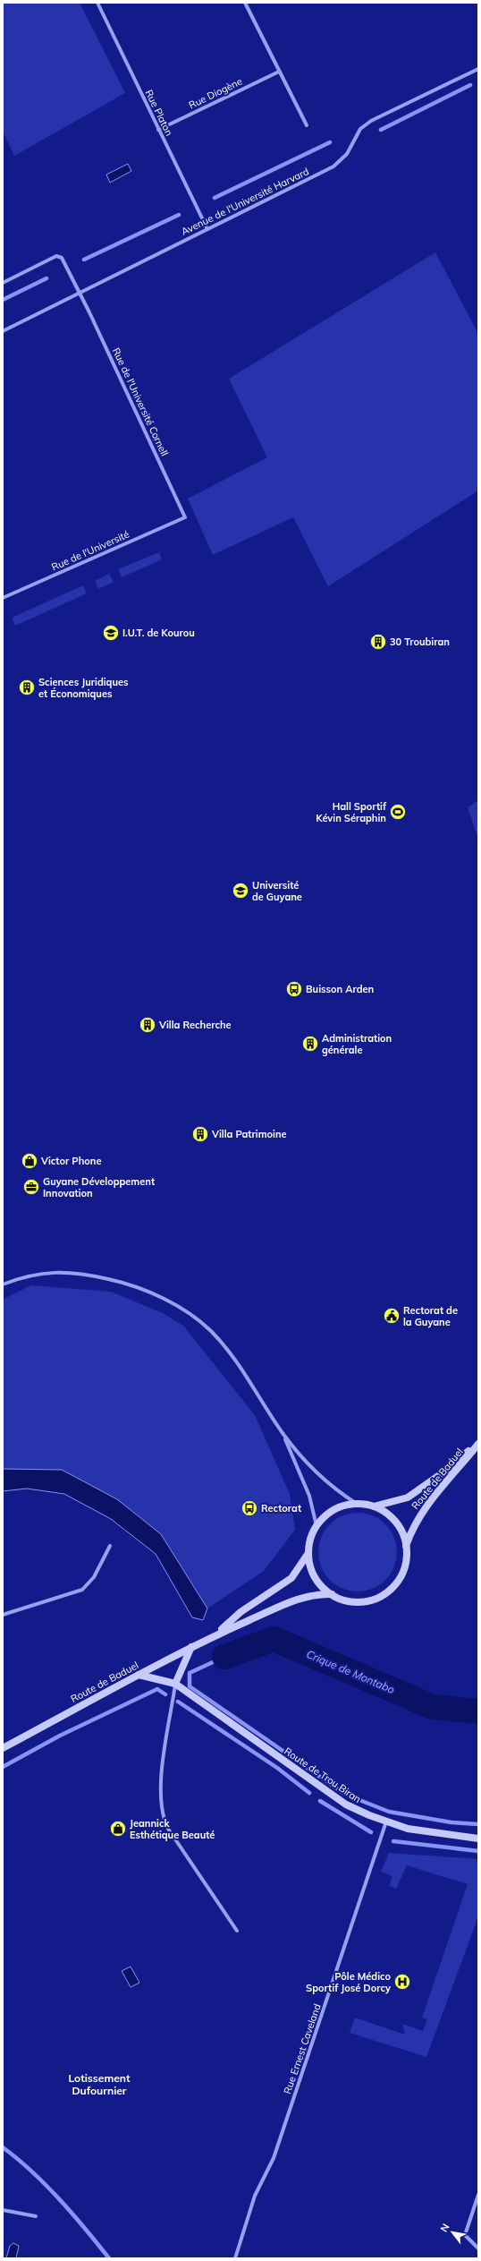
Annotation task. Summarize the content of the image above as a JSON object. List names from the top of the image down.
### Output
{
  "streets": {
    "main road": ["Route de Baduel", "Route de Trou Biran"],
    "street": [
      "Rue Diogène",
      "Rue Platon",
      "Avenue de l'Université Harvard",
      "Rue de l'Université Cornell",
      "Rue de l'Université",
      "Rue Ernest Caveland"
    ]
  },
  "crossings": [
    ["Rue Diogène", "Rue Platon"],
    ["Rue Platon", "Avenue de l'Université Harvard"],
    ["Avenue de l'Université Harvard", "Rue de l'Université Cornell"],
    ["Rue de l'Université Cornell", "Rue de l'Université"],
    ["Route de Baduel", "Route de Trou Biran"],
    ["Route de Trou Biran", "Rue Ernest Caveland"]
  ],
  "districts": ["Lotissement Dufournier"],
  "water": ["Crique de Montabo"],
  "places": {
    "school or university": ["I.U.T. de Kourou", "Université de Guyane"],
    "building": [
      "30 Troubiran",
      "Sciences Juridiques et Économiques",
      "Villa Recherche",
      "Administration générale",
      "Villa Patrimoine"
    ],
    "sports": ["Hall Sportif Kévin Séraphin"],
    "bus stop": ["Buisson Arden", "Rectorat"],
    "shop": ["Victor Phone", "Jeannick Esthétique Beauté"],
    "office": ["Guyane Développement Innovation"],
    "public building": ["Rectorat de la Guyane"],
    "hospital": ["Pôle Médico Sportif José Dorcy"]
  },
  "north": "top left"
}
